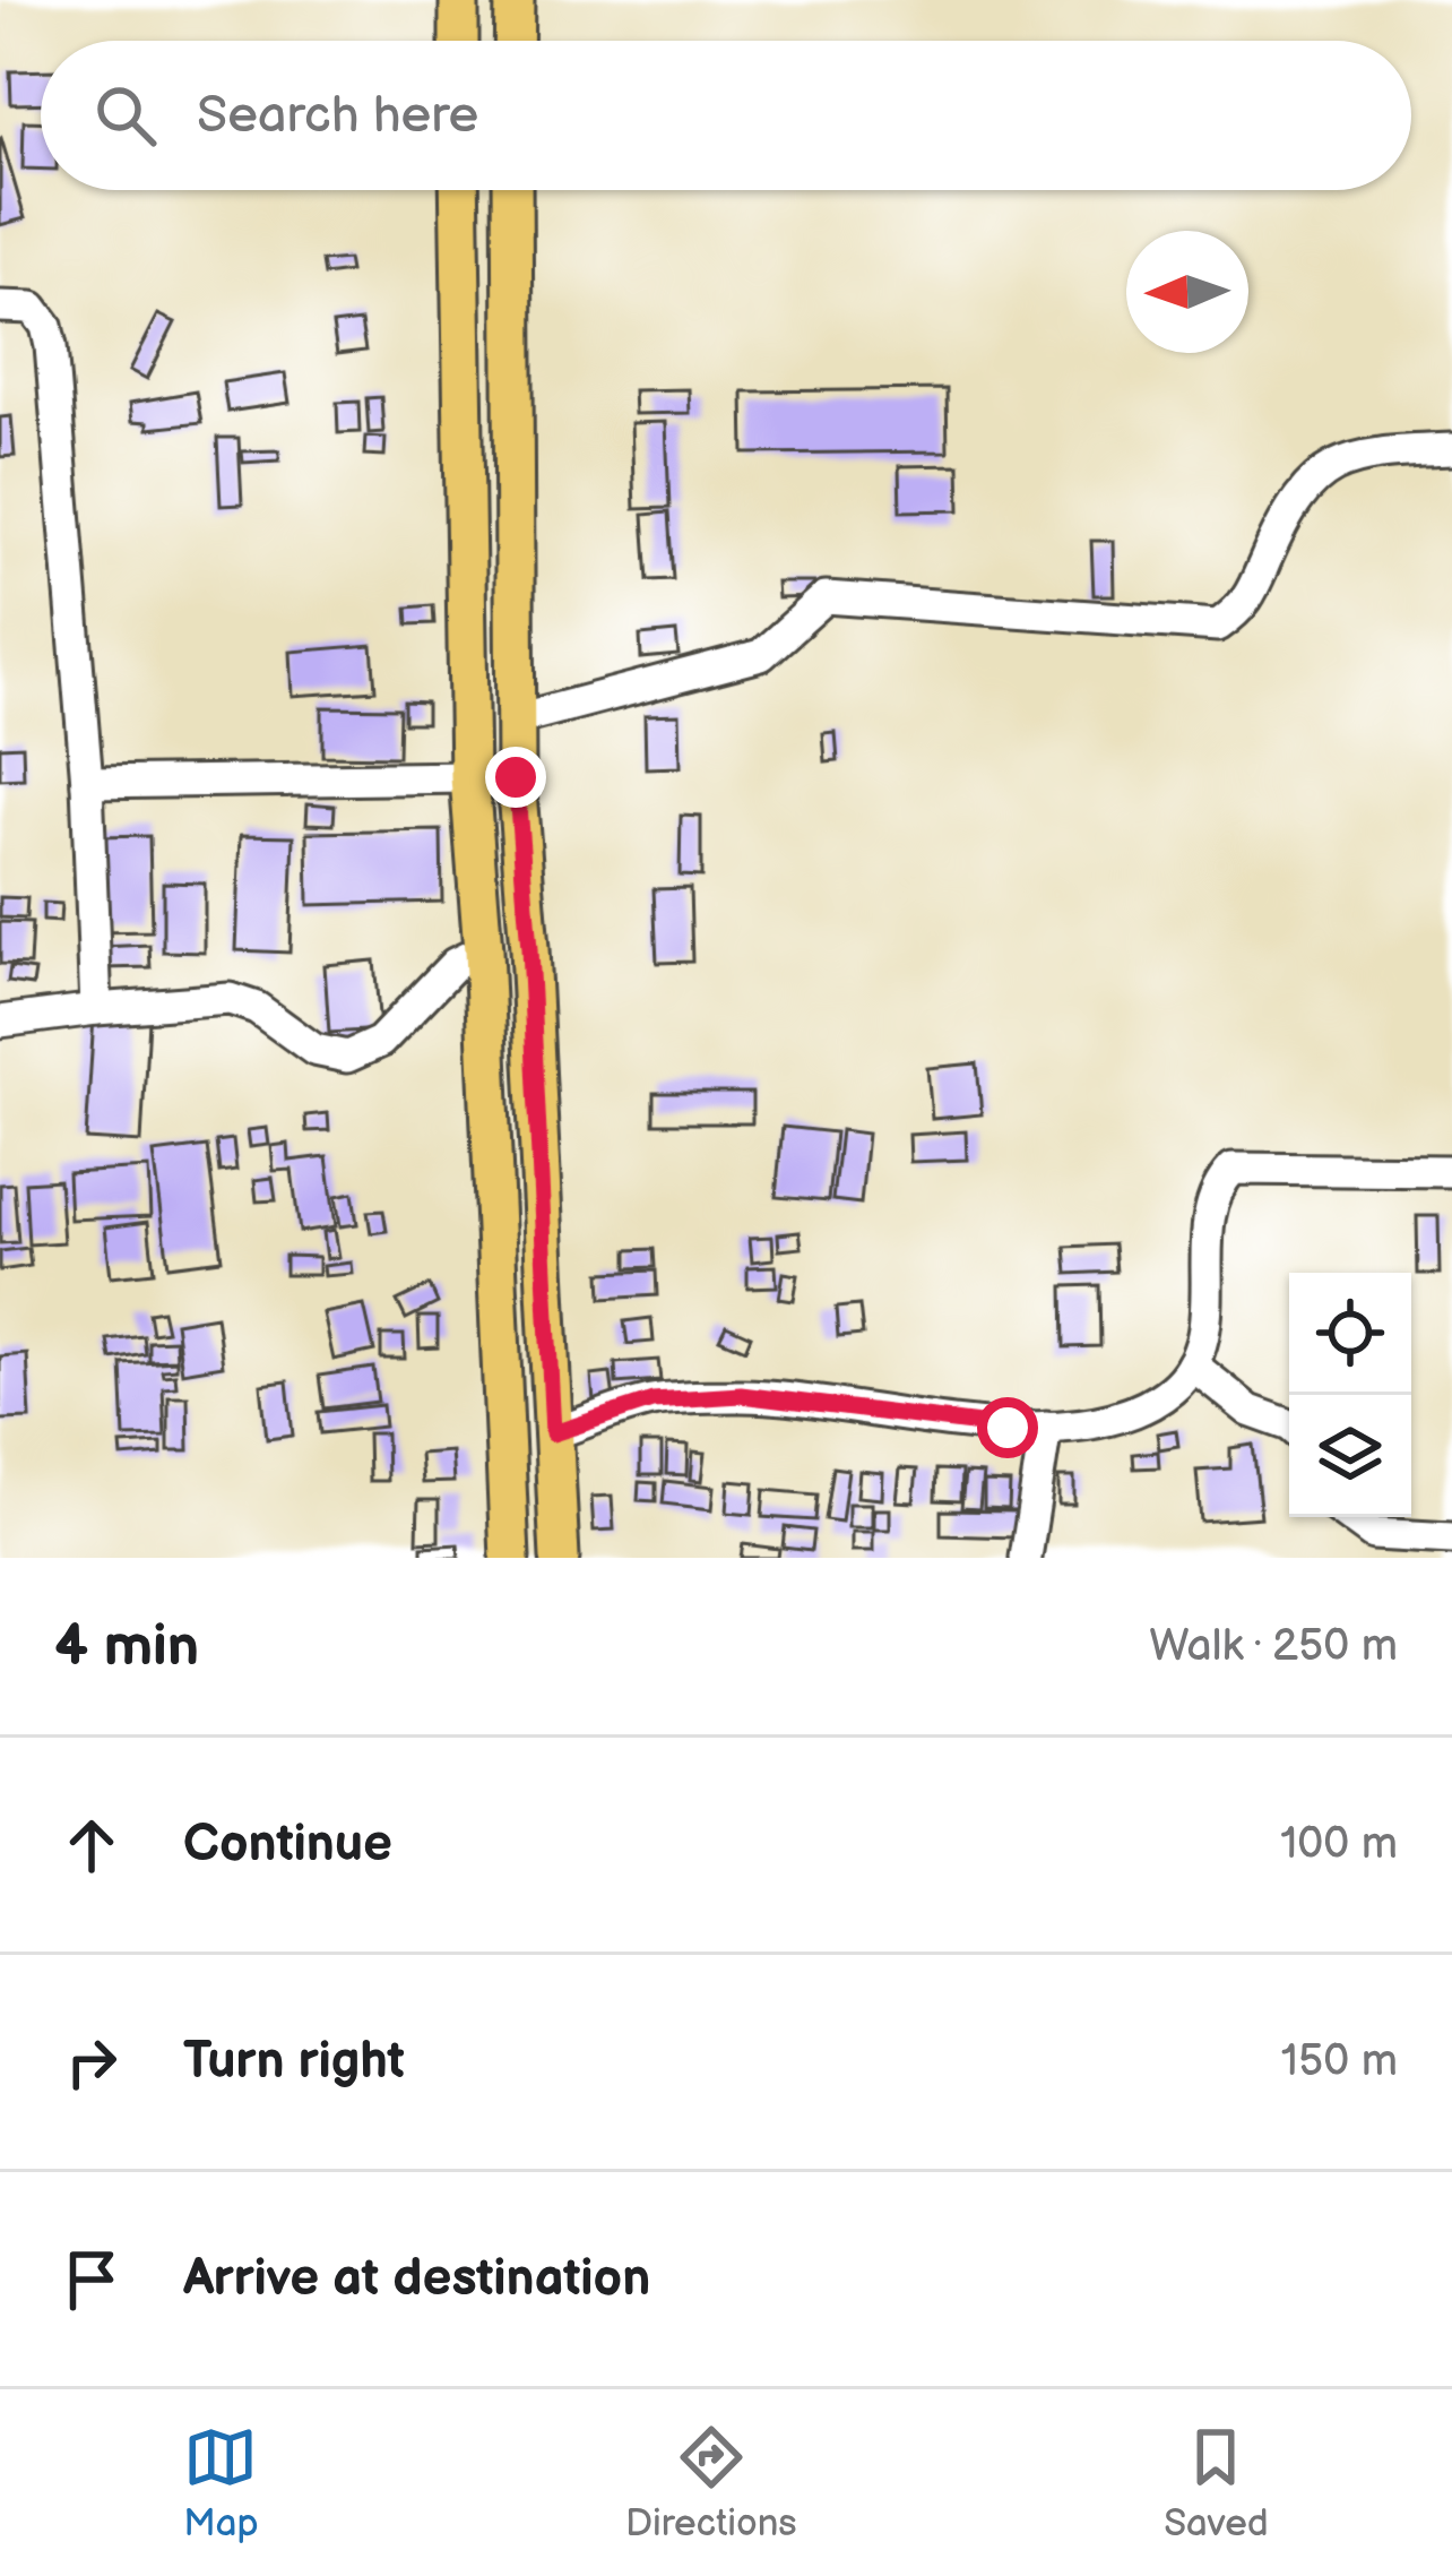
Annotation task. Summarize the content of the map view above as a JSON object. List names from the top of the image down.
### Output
{
  "north": "left",
  "page": {
    "search": "Search here",
    "heading": ["4 min", "Walk · 250 m"],
    "list": [
      ["Continue", "100 m"],
      ["Turn right", "150 m"],
      "Arrive at destination"
    ],
    "nav": ["Map", "Directions", "Saved"]
  }
}
